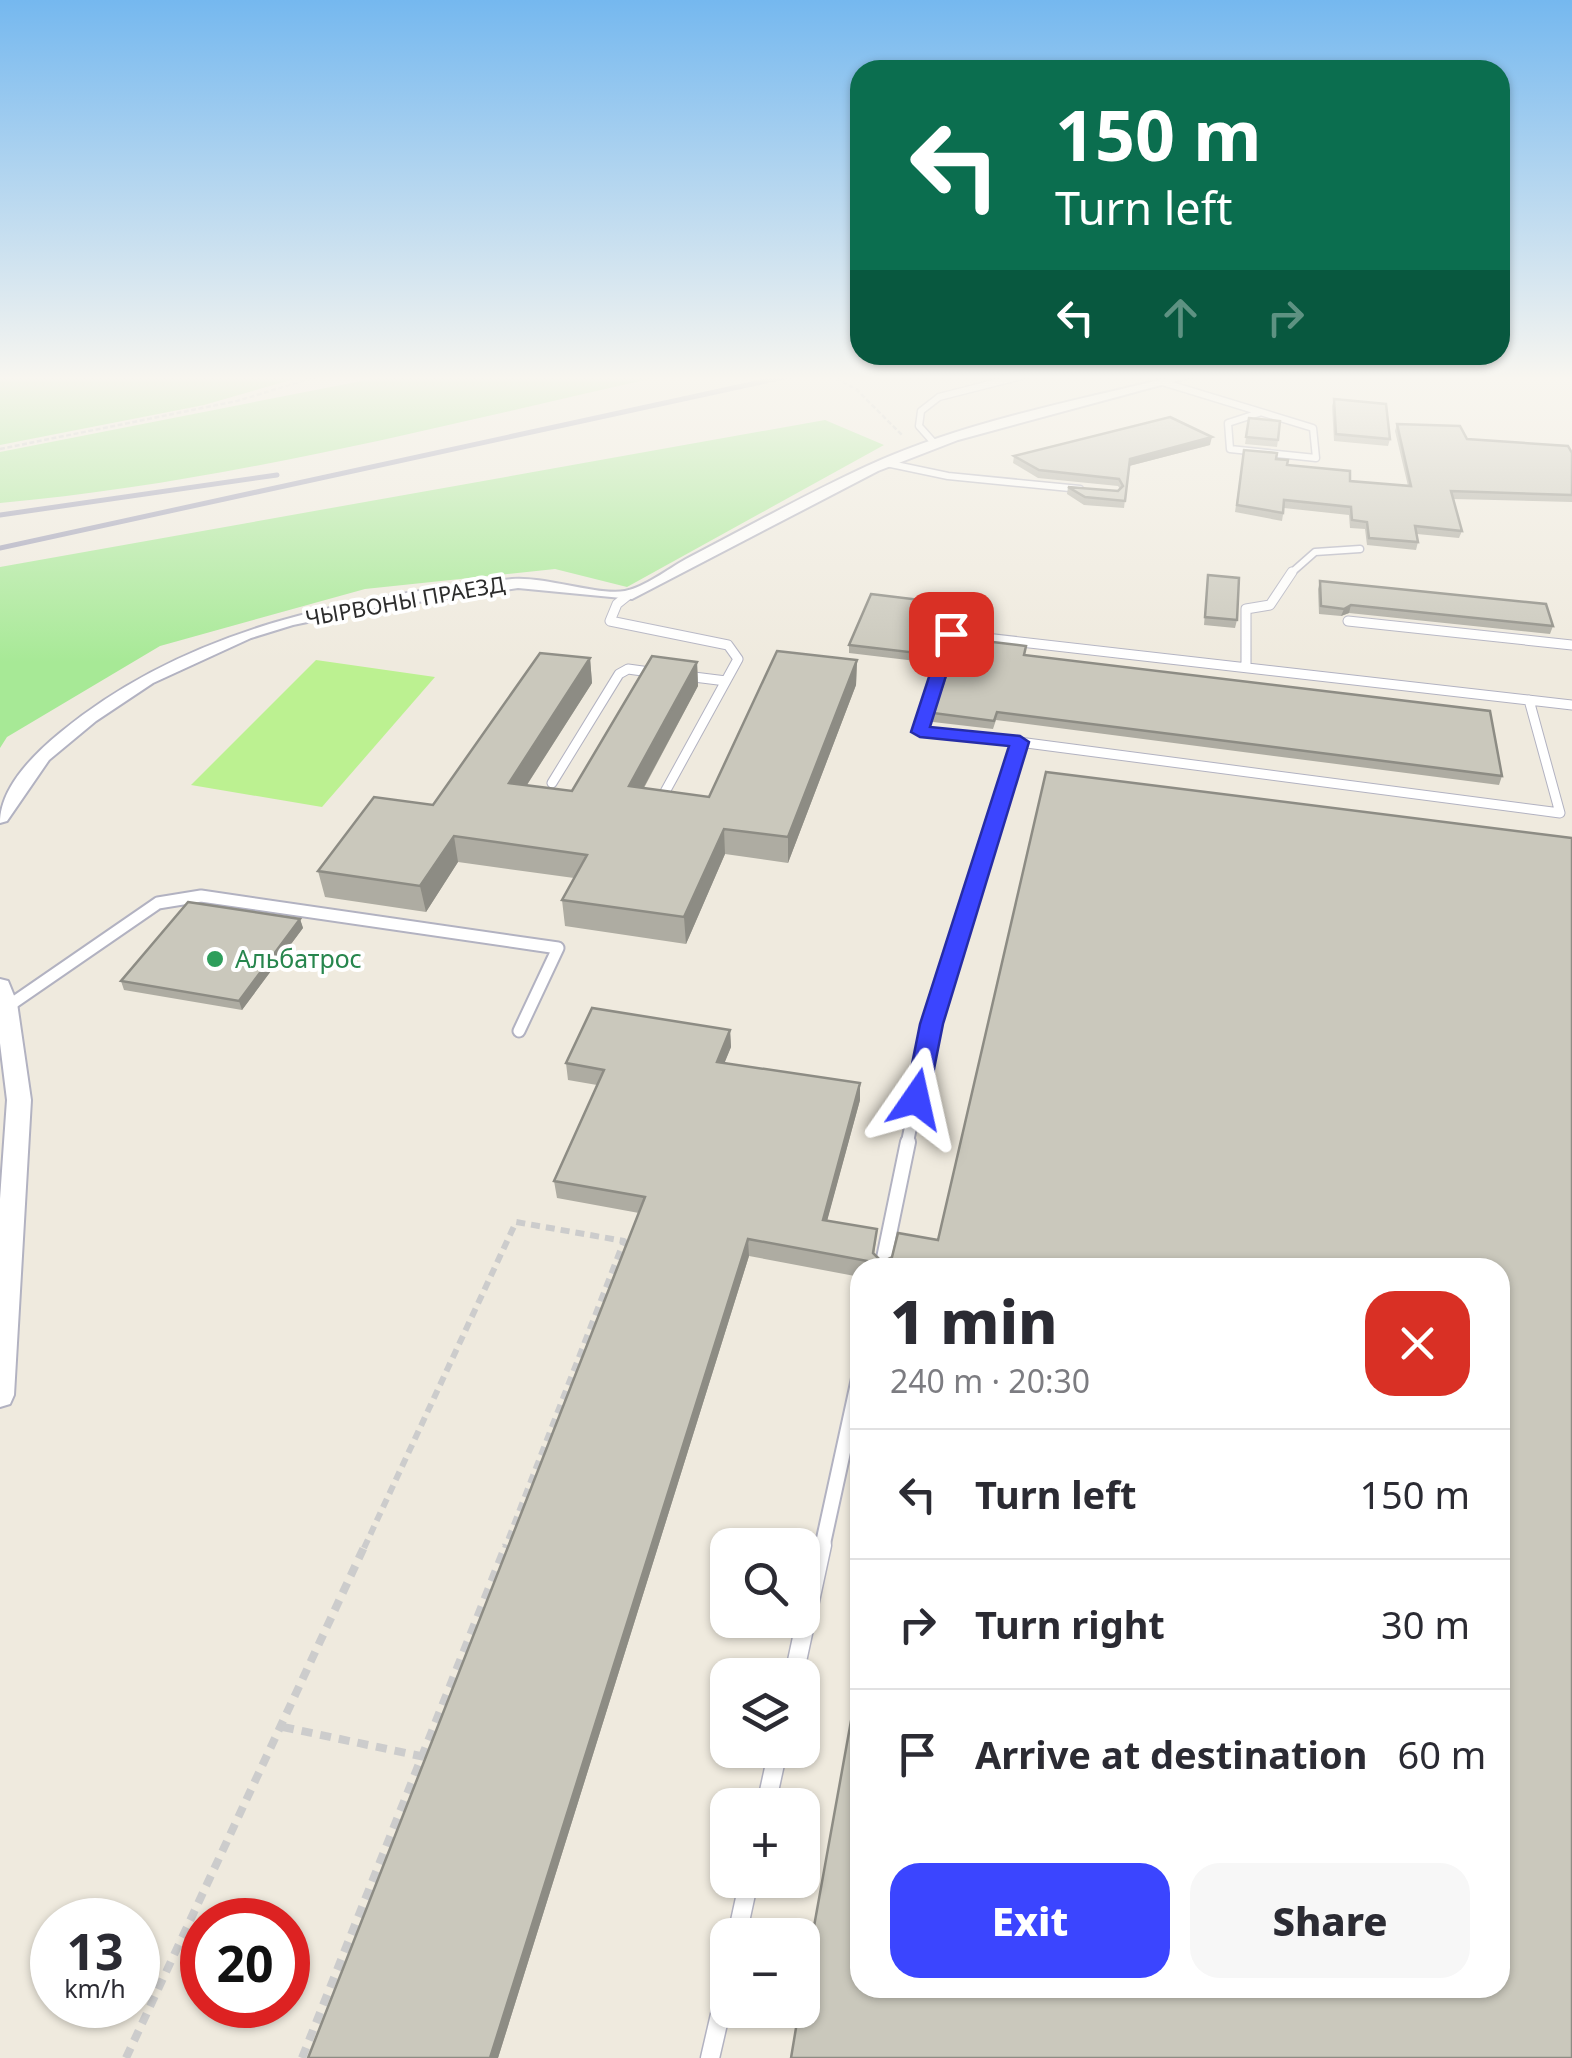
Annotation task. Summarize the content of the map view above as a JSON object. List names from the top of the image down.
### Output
{
  "streets": {
    "street": ["ЧЫРВОНЫ ПРАЕЗД"]
  },
  "places": ["Альбатрос"],
  "page": {
    "turn": ["150 m", "Turn left"],
    "heading": ["1 min", "240 m · 20:30"],
    "list": [
      {
        "name": "Turn left",
        "value": "150 m"
      },
      {
        "name": "Turn right",
        "value": "30 m"
      },
      {
        "name": "Arrive at destination",
        "value": "60 m"
      }
    ],
    "map_buttons": ["+", "−"],
    "buttons": ["Exit", "Share"],
    "speed": "13 km/h",
    "limit": "20"
  }
}
